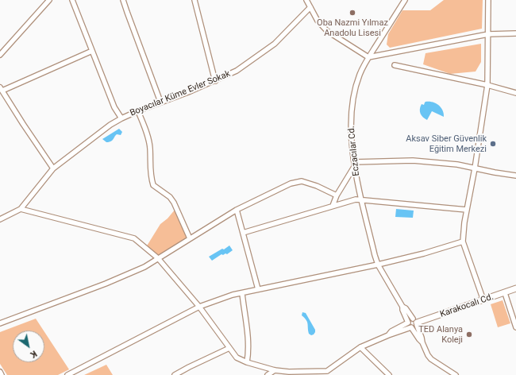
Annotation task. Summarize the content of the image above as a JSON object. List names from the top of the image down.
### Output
{
  "streets": {
    "street": ["Boyacılar Küme Evler Sokak", "Eczacılar Cd.", "Karakocalı Cd."]
  },
  "places": ["Oba Nazmi Yılmaz Anadolu Lisesi", "Aksav Siber Güvenlik Eğitim Merkezi", "TED Alanya Koleji"],
  "north": "bottom right"
}
